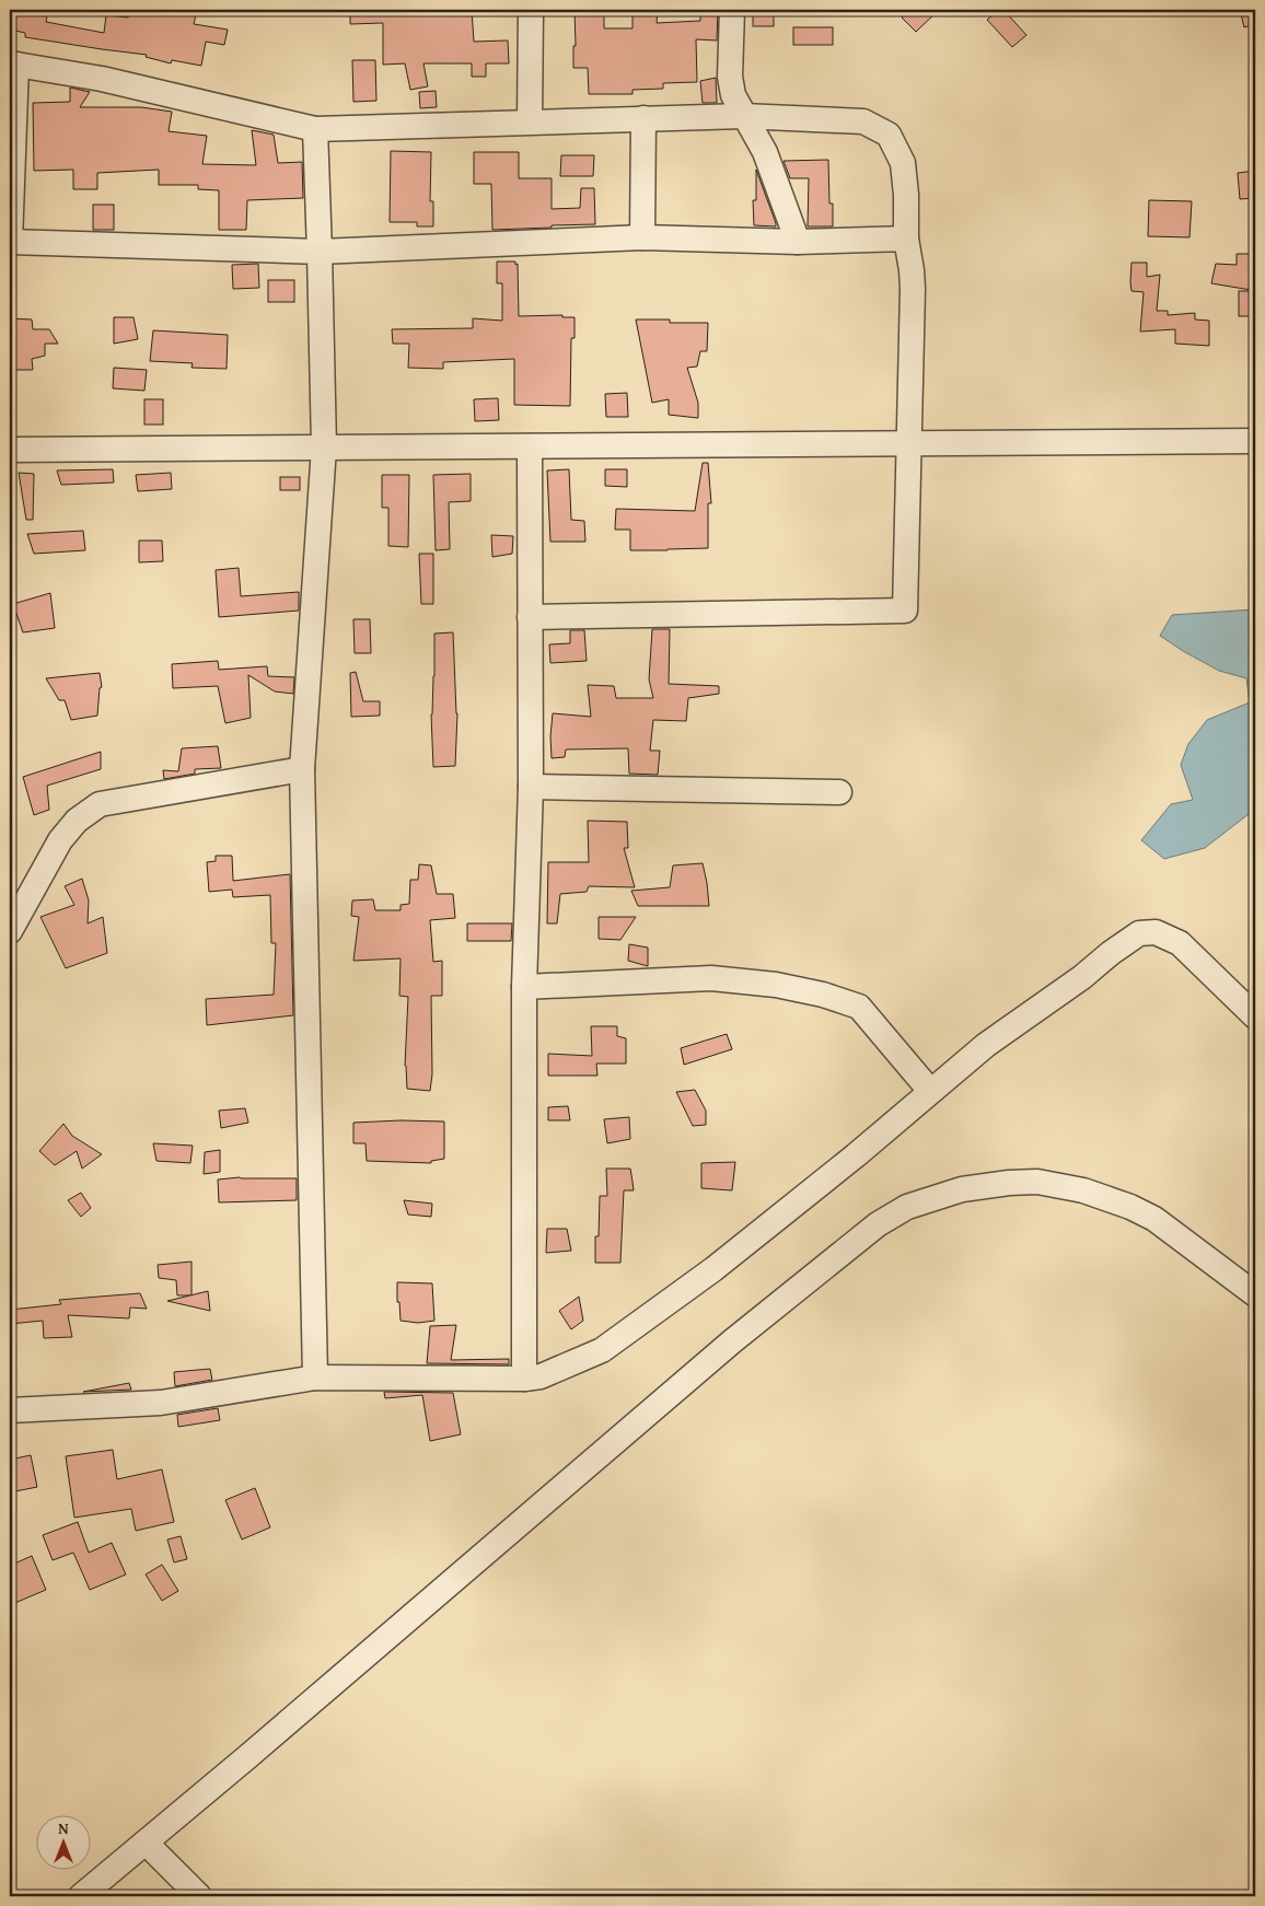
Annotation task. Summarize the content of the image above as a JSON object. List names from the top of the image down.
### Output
{
  "north": "top"
}
